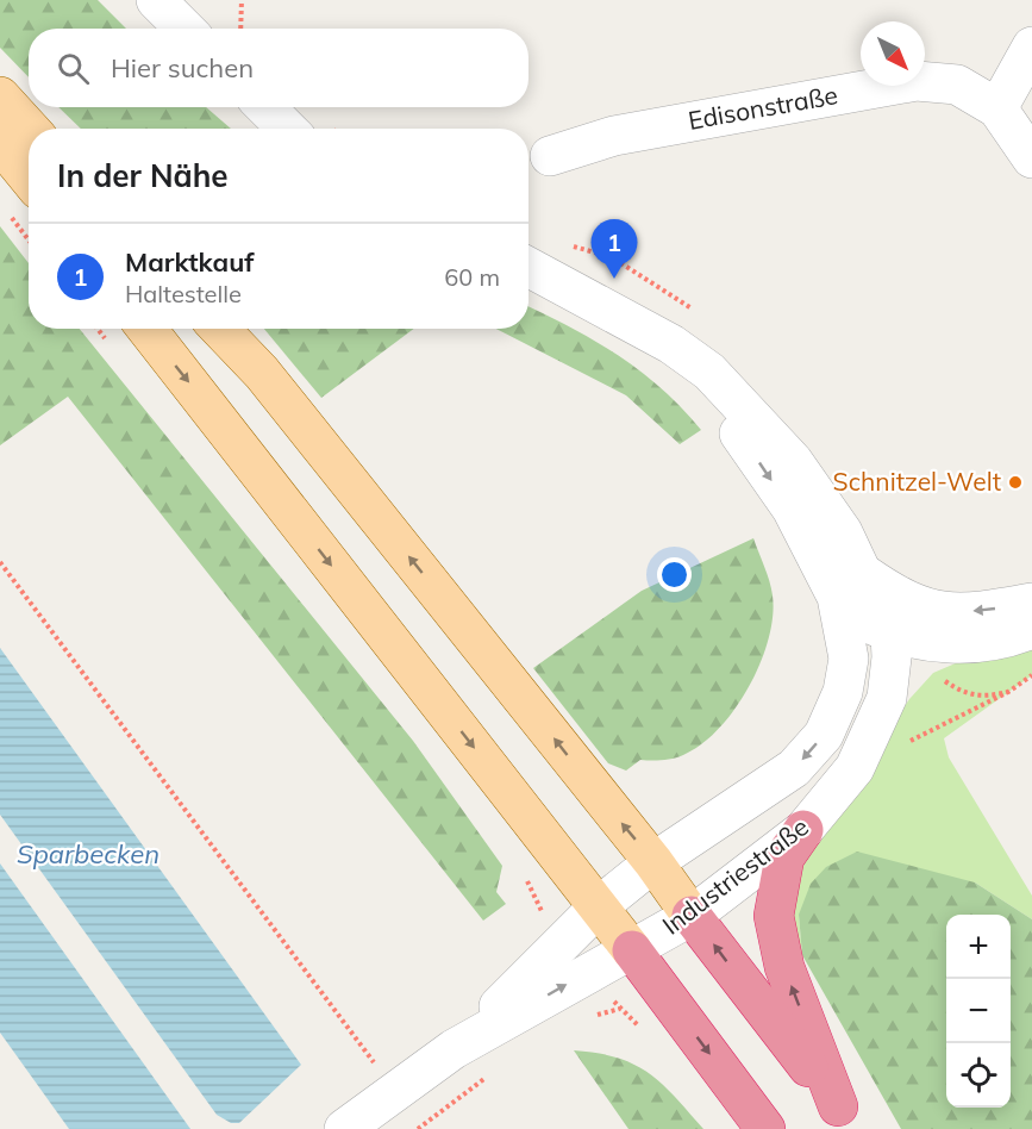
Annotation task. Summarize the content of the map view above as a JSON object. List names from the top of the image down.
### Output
{
  "streets": {
    "street": ["Edisonstraße", "Industriestraße"]
  },
  "water": ["Sparbecken"],
  "places": ["Schnitzel-Welt"],
  "north": "bottom right",
  "page": {
    "search": "Hier suchen",
    "heading": "In der Nähe",
    "pins": "1",
    "list": [
      {
        "mark": "1",
        "name": "Marktkauf",
        "note": "Haltestelle",
        "value": "60 m"
      }
    ],
    "map_buttons": ["+", "−"]
  }
}
